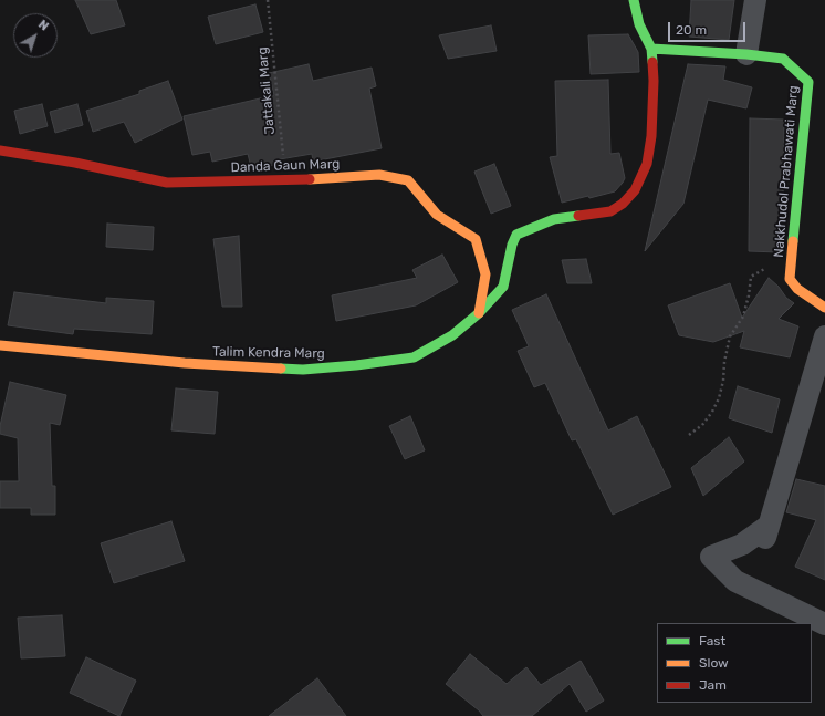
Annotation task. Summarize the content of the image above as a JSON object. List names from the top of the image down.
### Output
{
  "streets": {
    "street": ["Danda Gaun Marg", "Nakkhudol Prabhawati Marg", "Talim Kendra Marg"],
    "path": ["Jattakali Marg"]
  },
  "crossings": [
    ["Jattakali Marg", "Danda Gaun Marg"],
    ["Danda Gaun Marg", "Talim Kendra Marg"],
    ["Nakkhudol Prabhawati Marg", "Talim Kendra Marg"]
  ],
  "legend": ["Fast", "Slow", "Jam"],
  "scale_bar": "20 m",
  "north": "top right"
}
